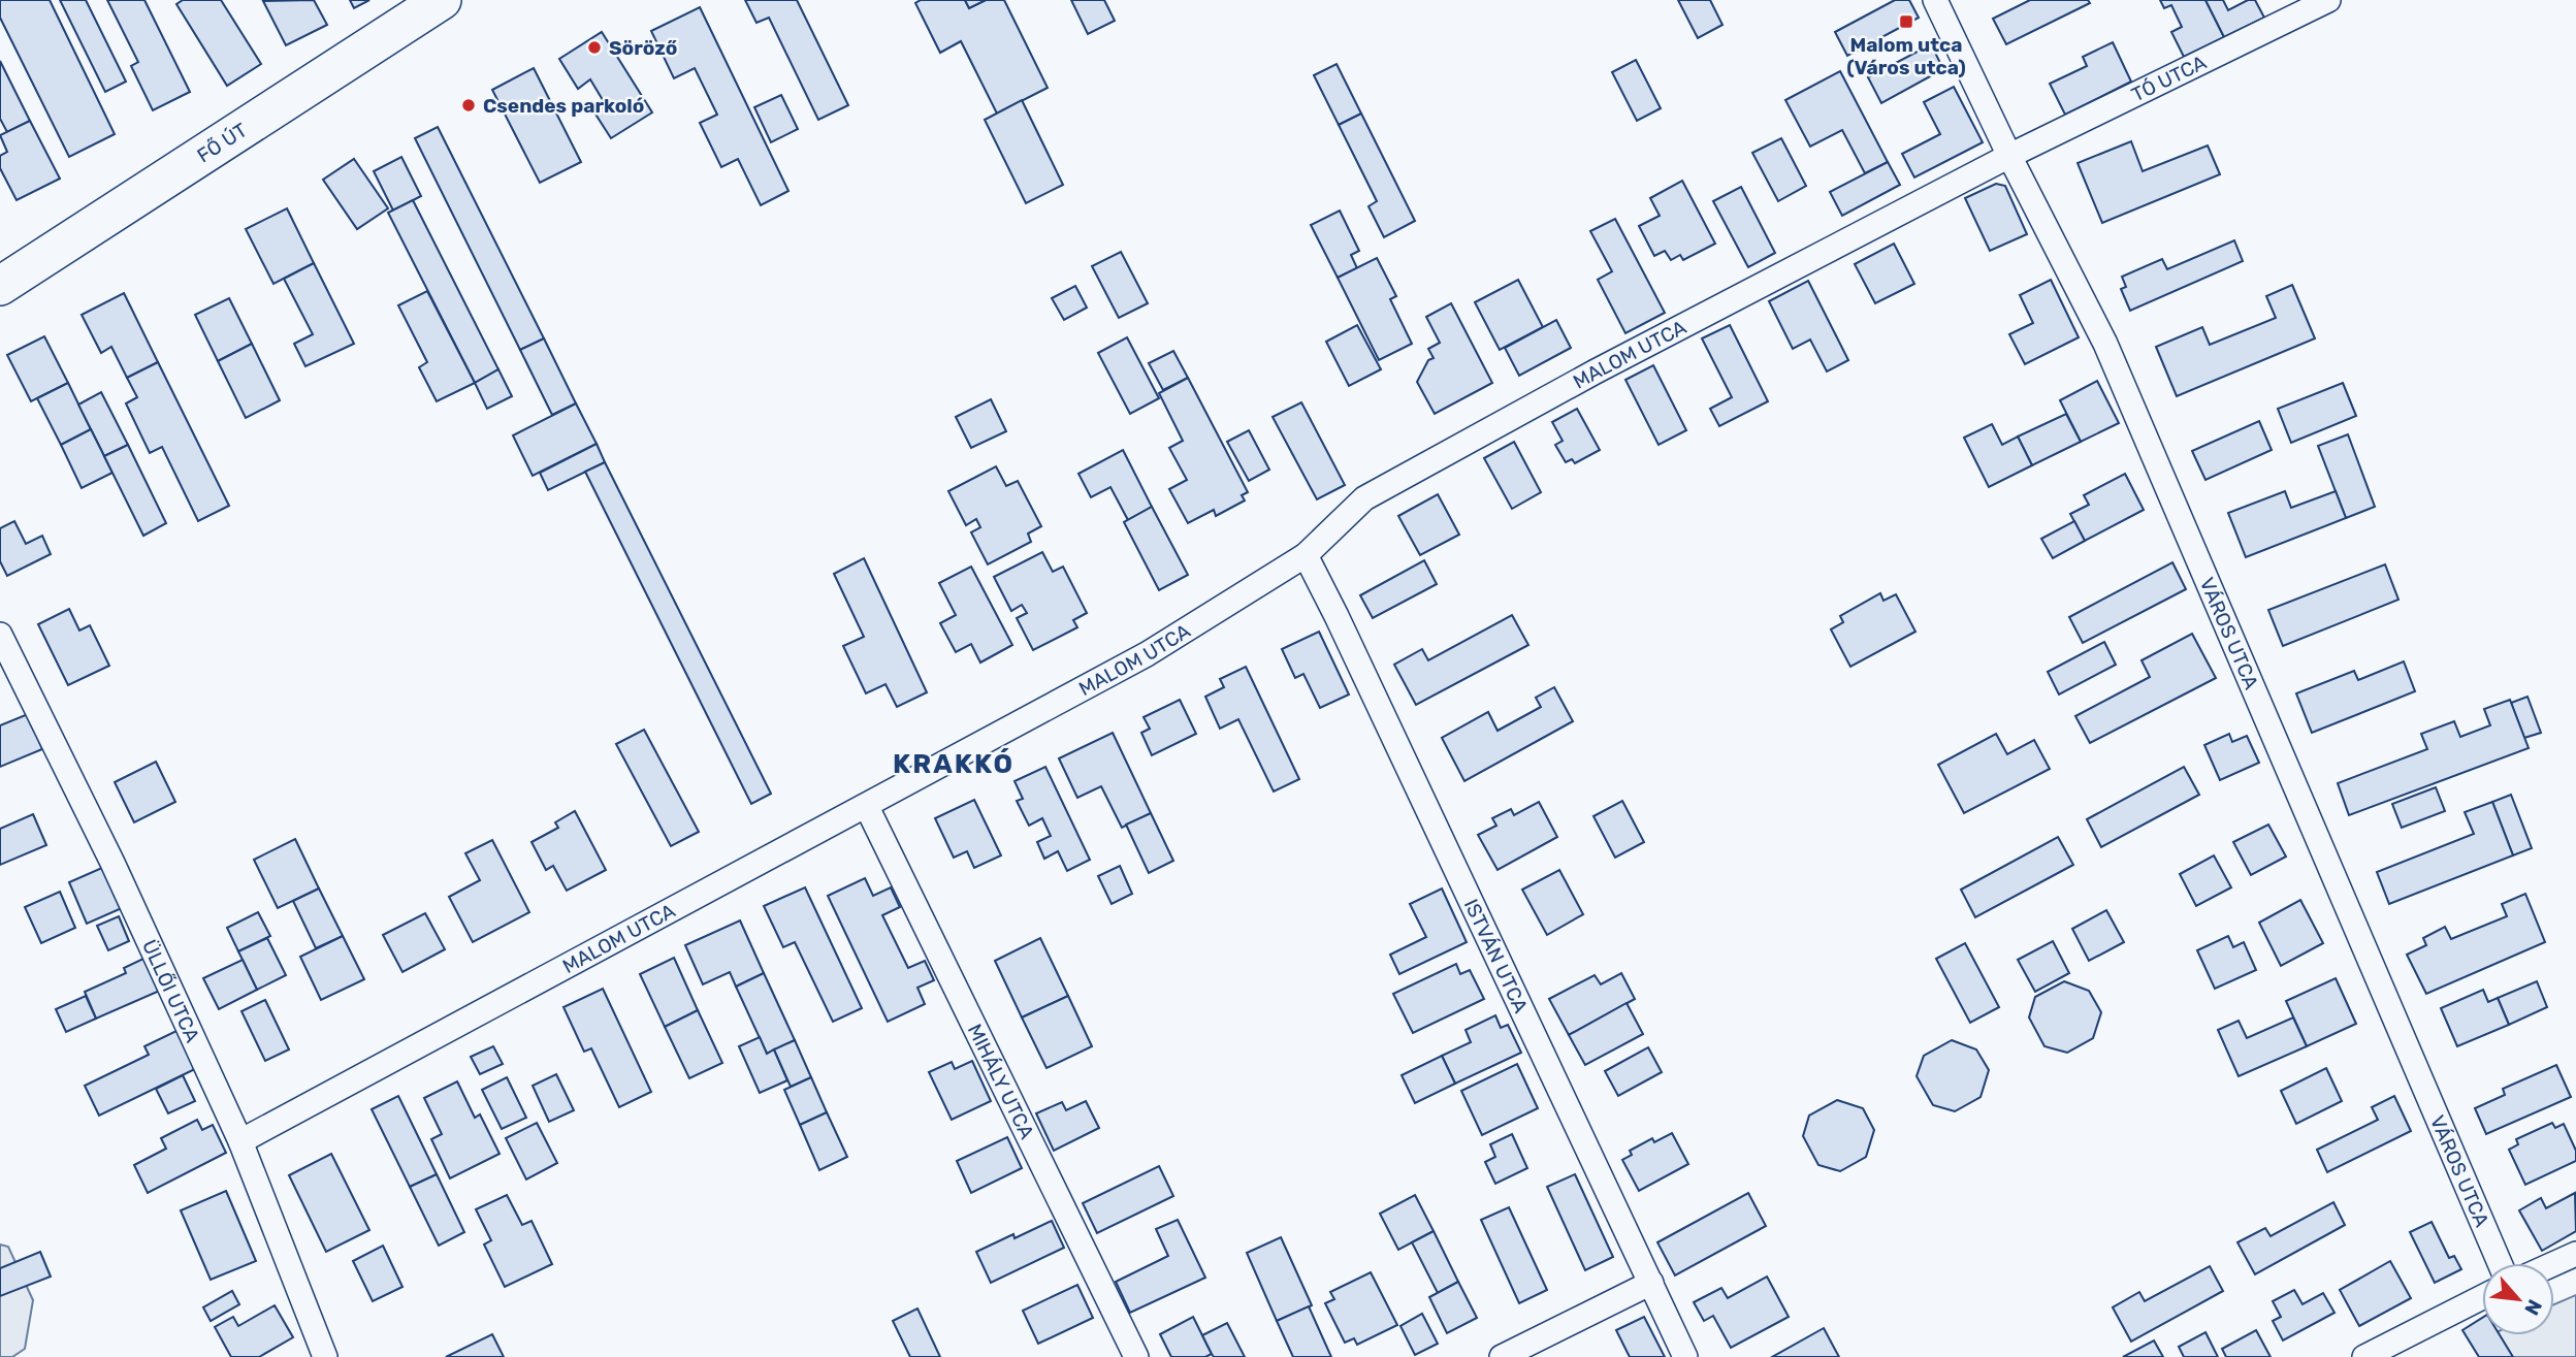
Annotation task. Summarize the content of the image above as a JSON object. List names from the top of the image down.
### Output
{
  "streets": {
    "main road": ["FŐ ÚT"],
    "street": [
      "TÓ UTCA",
      "MALOM UTCA",
      "VÁROS UTCA",
      "ISTVÁN UTCA",
      "ÜLLŐI UTCA",
      "MIHÁLY UTCA"
    ]
  },
  "crossings": [
    ["TÓ UTCA", "MALOM UTCA"],
    ["TÓ UTCA", "VÁROS UTCA"],
    ["MALOM UTCA", "VÁROS UTCA"],
    ["MALOM UTCA", "ISTVÁN UTCA"],
    ["MALOM UTCA", "ÜLLŐI UTCA"],
    ["MALOM UTCA", "MIHÁLY UTCA"]
  ],
  "districts": ["KRAKKÓ"],
  "places": {
    "transit": ["Malom utca (Város utca)"],
    "other": ["Söröző", "Csendes parkoló"]
  },
  "north": "bottom right"
}
